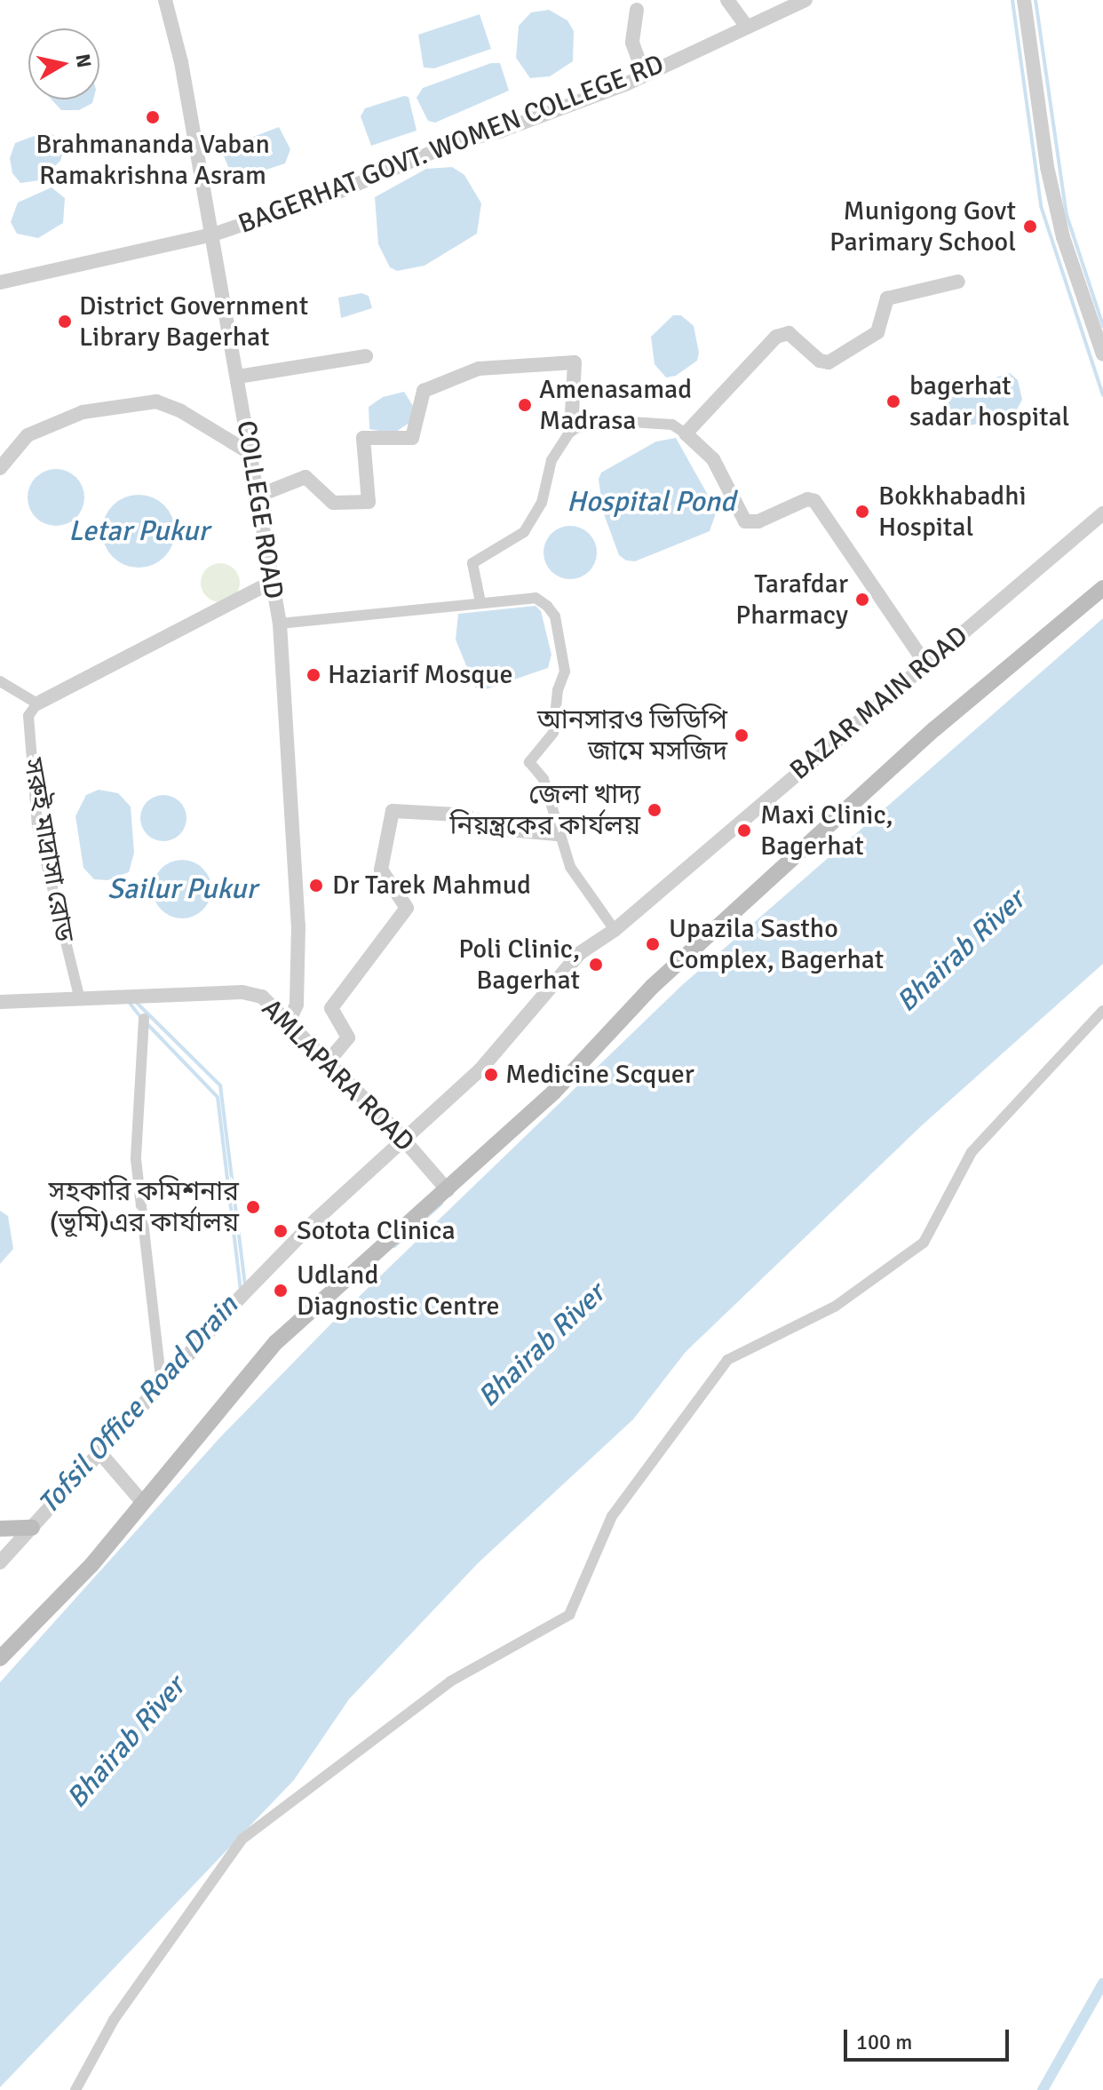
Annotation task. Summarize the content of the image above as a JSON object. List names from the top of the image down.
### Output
{
  "streets": {
    "street": [
      "BAGERHAT GOVT. WOMEN COLLEGE RD",
      "COLLEGE ROAD",
      "BAZAR MAIN ROAD",
      "সরুই মাদ্রাসা রোড",
      "AMLAPARA ROAD"
    ]
  },
  "crossings": [
    ["BAGERHAT GOVT. WOMEN COLLEGE RD", "COLLEGE ROAD"],
    ["COLLEGE ROAD", "AMLAPARA ROAD"],
    ["BAZAR MAIN ROAD", "AMLAPARA ROAD"],
    ["সরুই মাদ্রাসা রোড", "AMLAPARA ROAD"]
  ],
  "water": [
    "Hospital Pond",
    "Letar Pukur",
    "Sailur Pukur",
    "Bhairab River",
    "Tofsil Office Road Drain"
  ],
  "places": [
    "Brahmananda Vaban Ramakrishna Asram",
    "Munigong Govt Parimary School",
    "District Government Library Bagerhat",
    "bagerhat sadar hospital",
    "Amenasamad Madrasa",
    "Bokkhabadhi Hospital",
    "Tarafdar Pharmacy",
    "Haziarif Mosque",
    "আনসারও ভিডিপি জামে মসজিদ",
    "জেলা খাদ্য নিয়ন্ত্রকের কার্যলয়",
    "Maxi Clinic, Bagerhat",
    "Dr Tarek Mahmud",
    "Upazila Sastho Complex, Bagerhat",
    "Poli Clinic, Bagerhat",
    "Medicine Scquer",
    "সহকারি কমিশনার (ভূমি)এর কার্যালয়",
    "Sotota Clinica",
    "Udland Diagnostic Centre"
  ],
  "scale_bar": "100 m",
  "north": "right"
}
